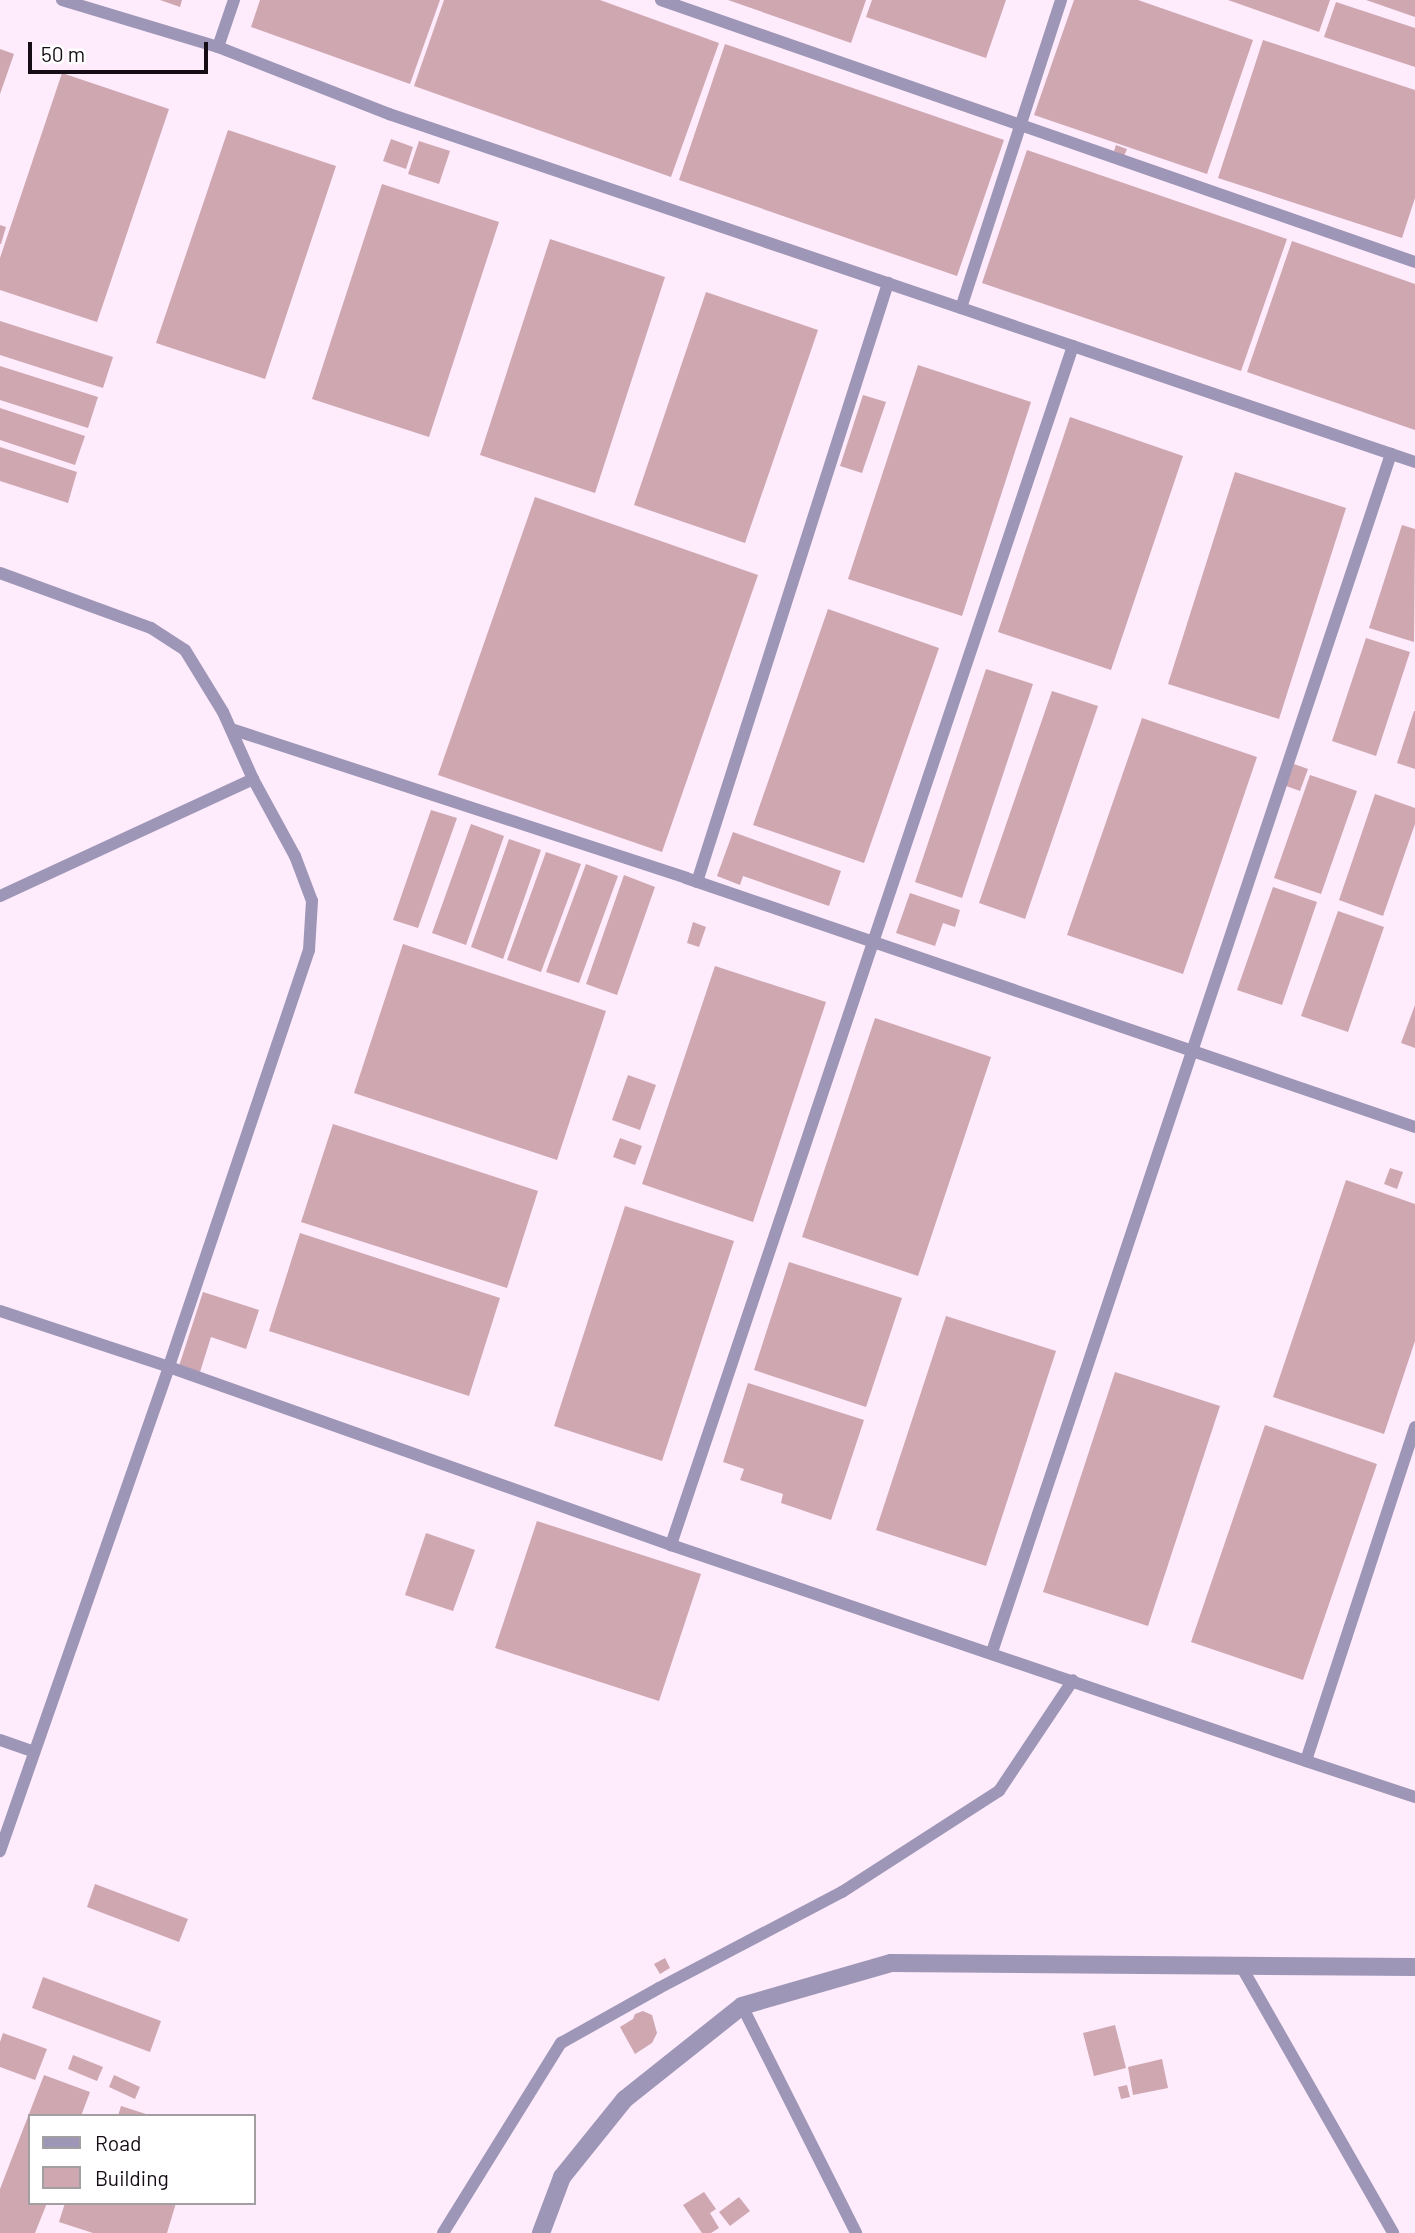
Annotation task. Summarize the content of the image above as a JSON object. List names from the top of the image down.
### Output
{
  "legend": ["Road", "Building"],
  "scale_bar": "50 m"
}
